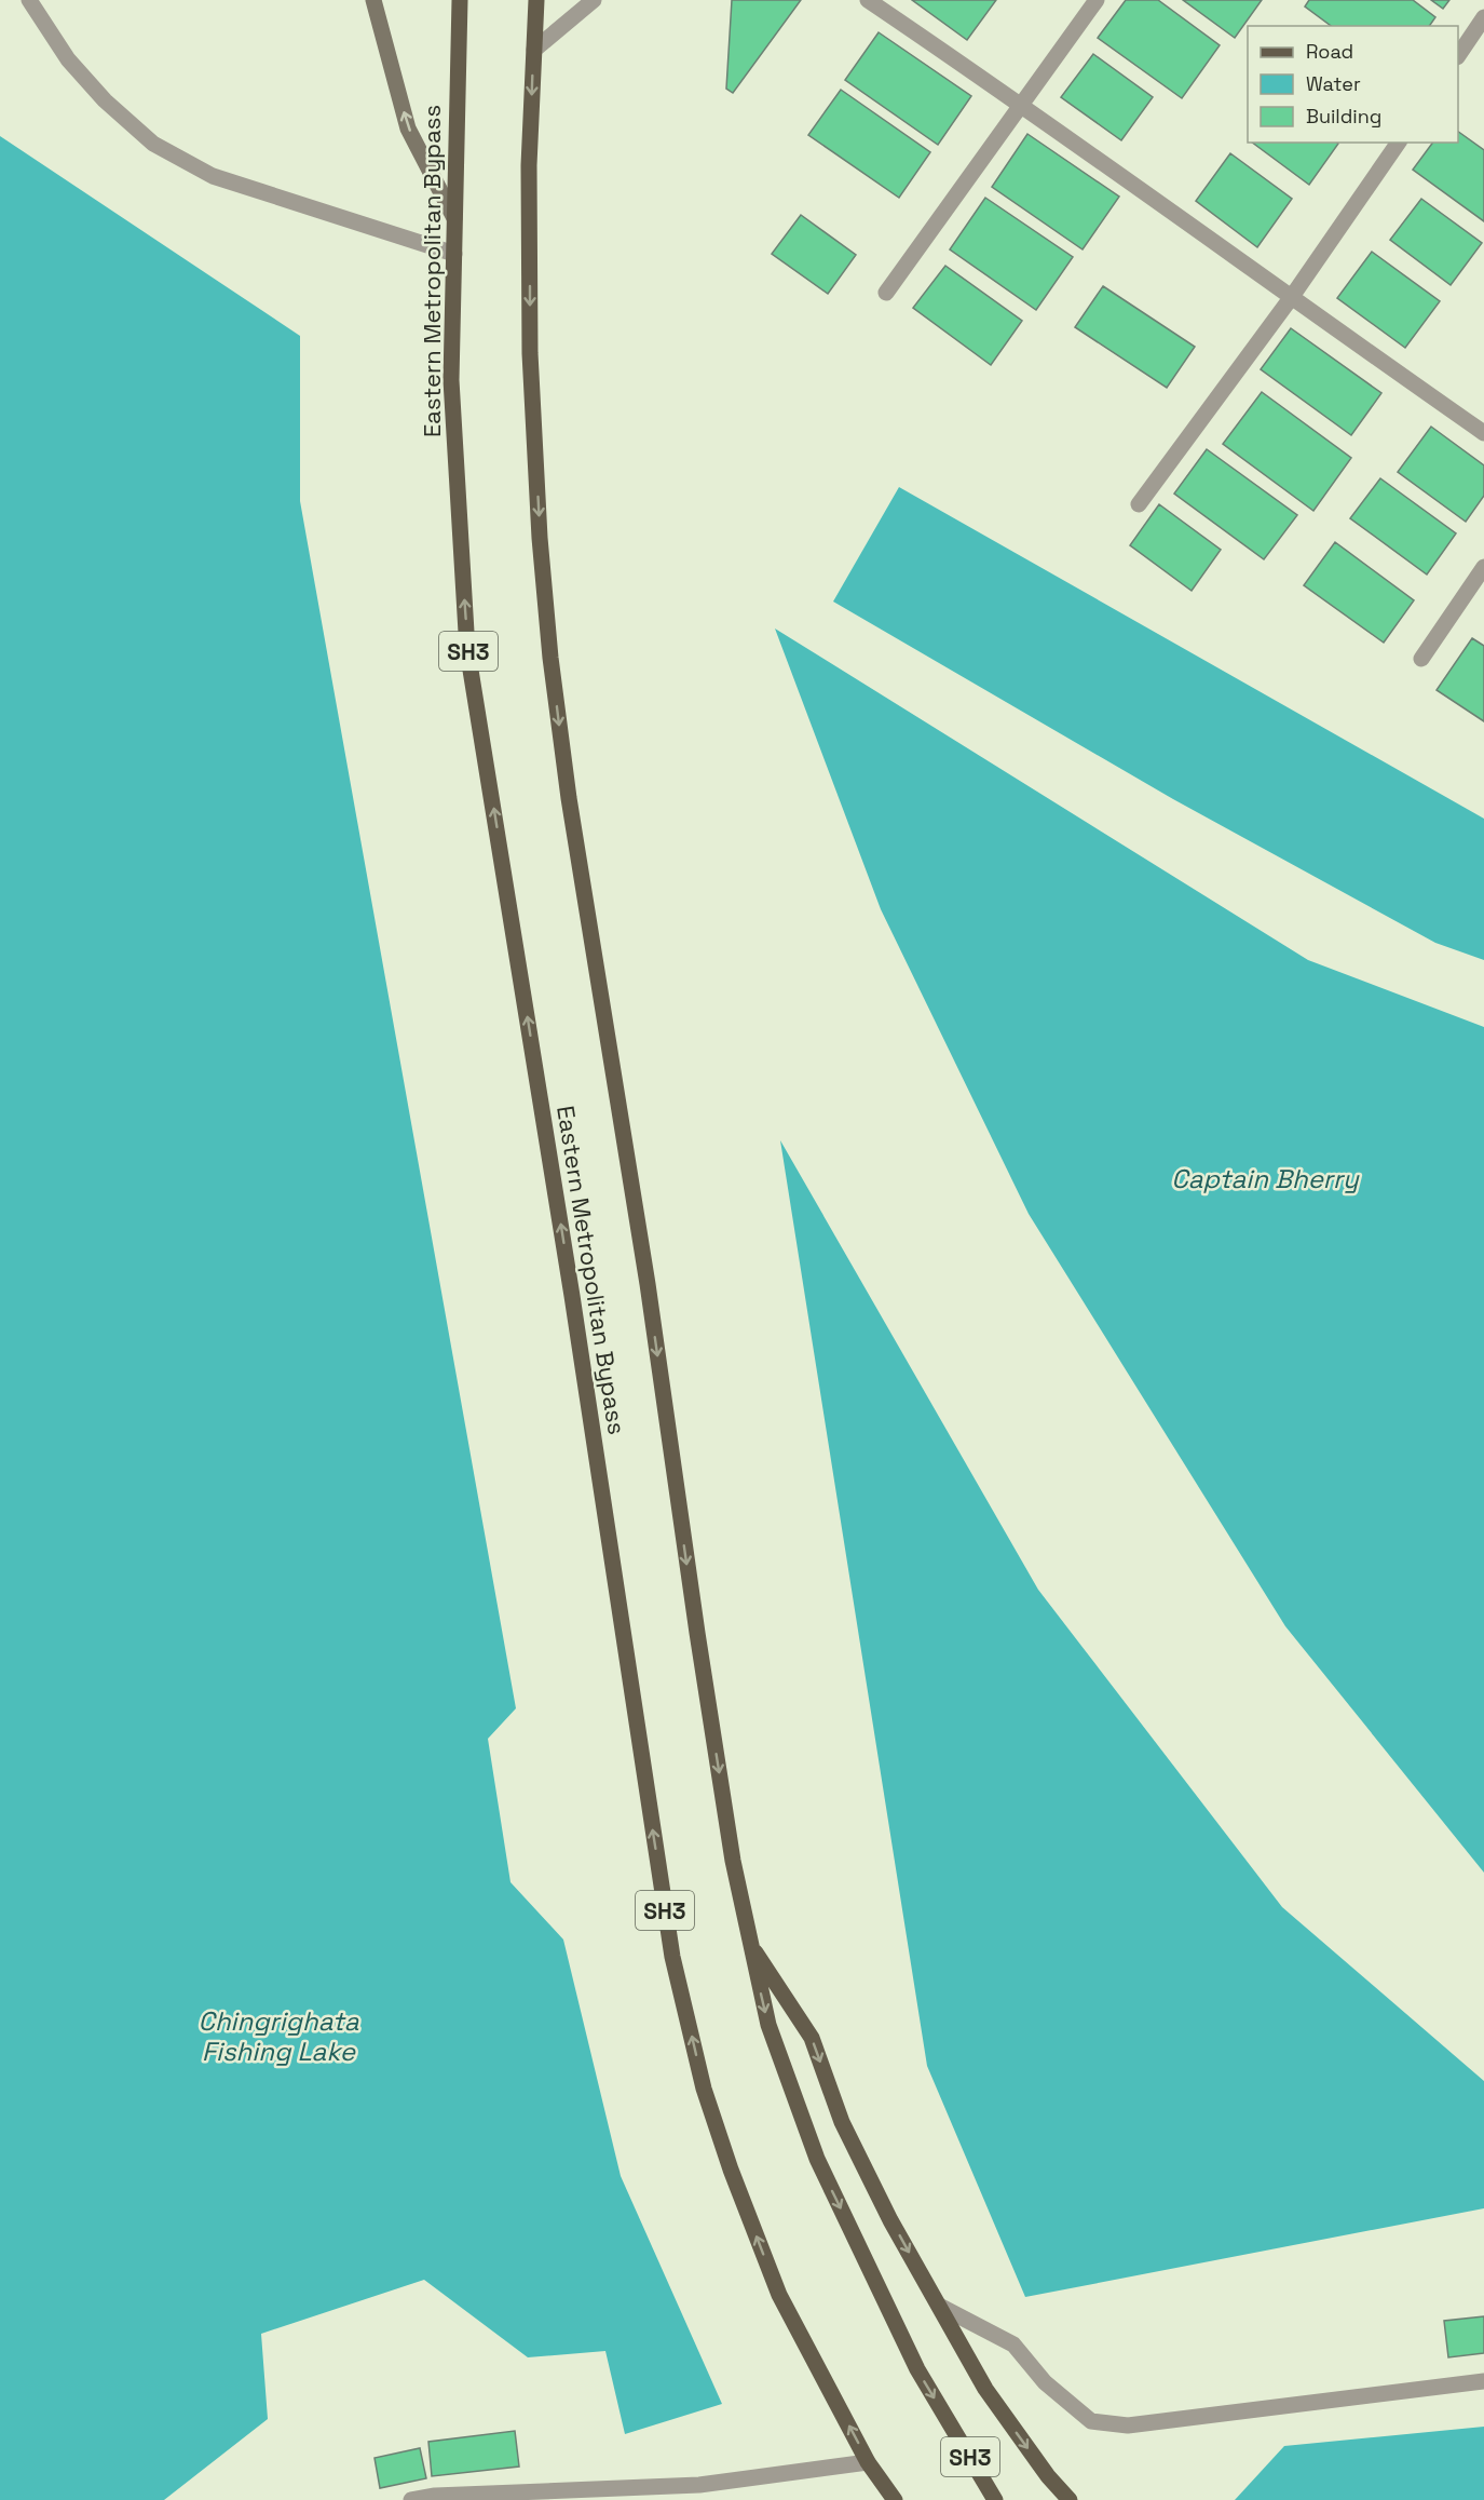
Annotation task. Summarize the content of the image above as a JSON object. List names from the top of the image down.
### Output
{
  "streets": {
    "main road": ["Eastern Metropolitan Bypass", "SH3"]
  },
  "water": ["Captain Bherry", "Chingrighata Fishing Lake"],
  "legend": ["Road", "Water", "Building"]
}
